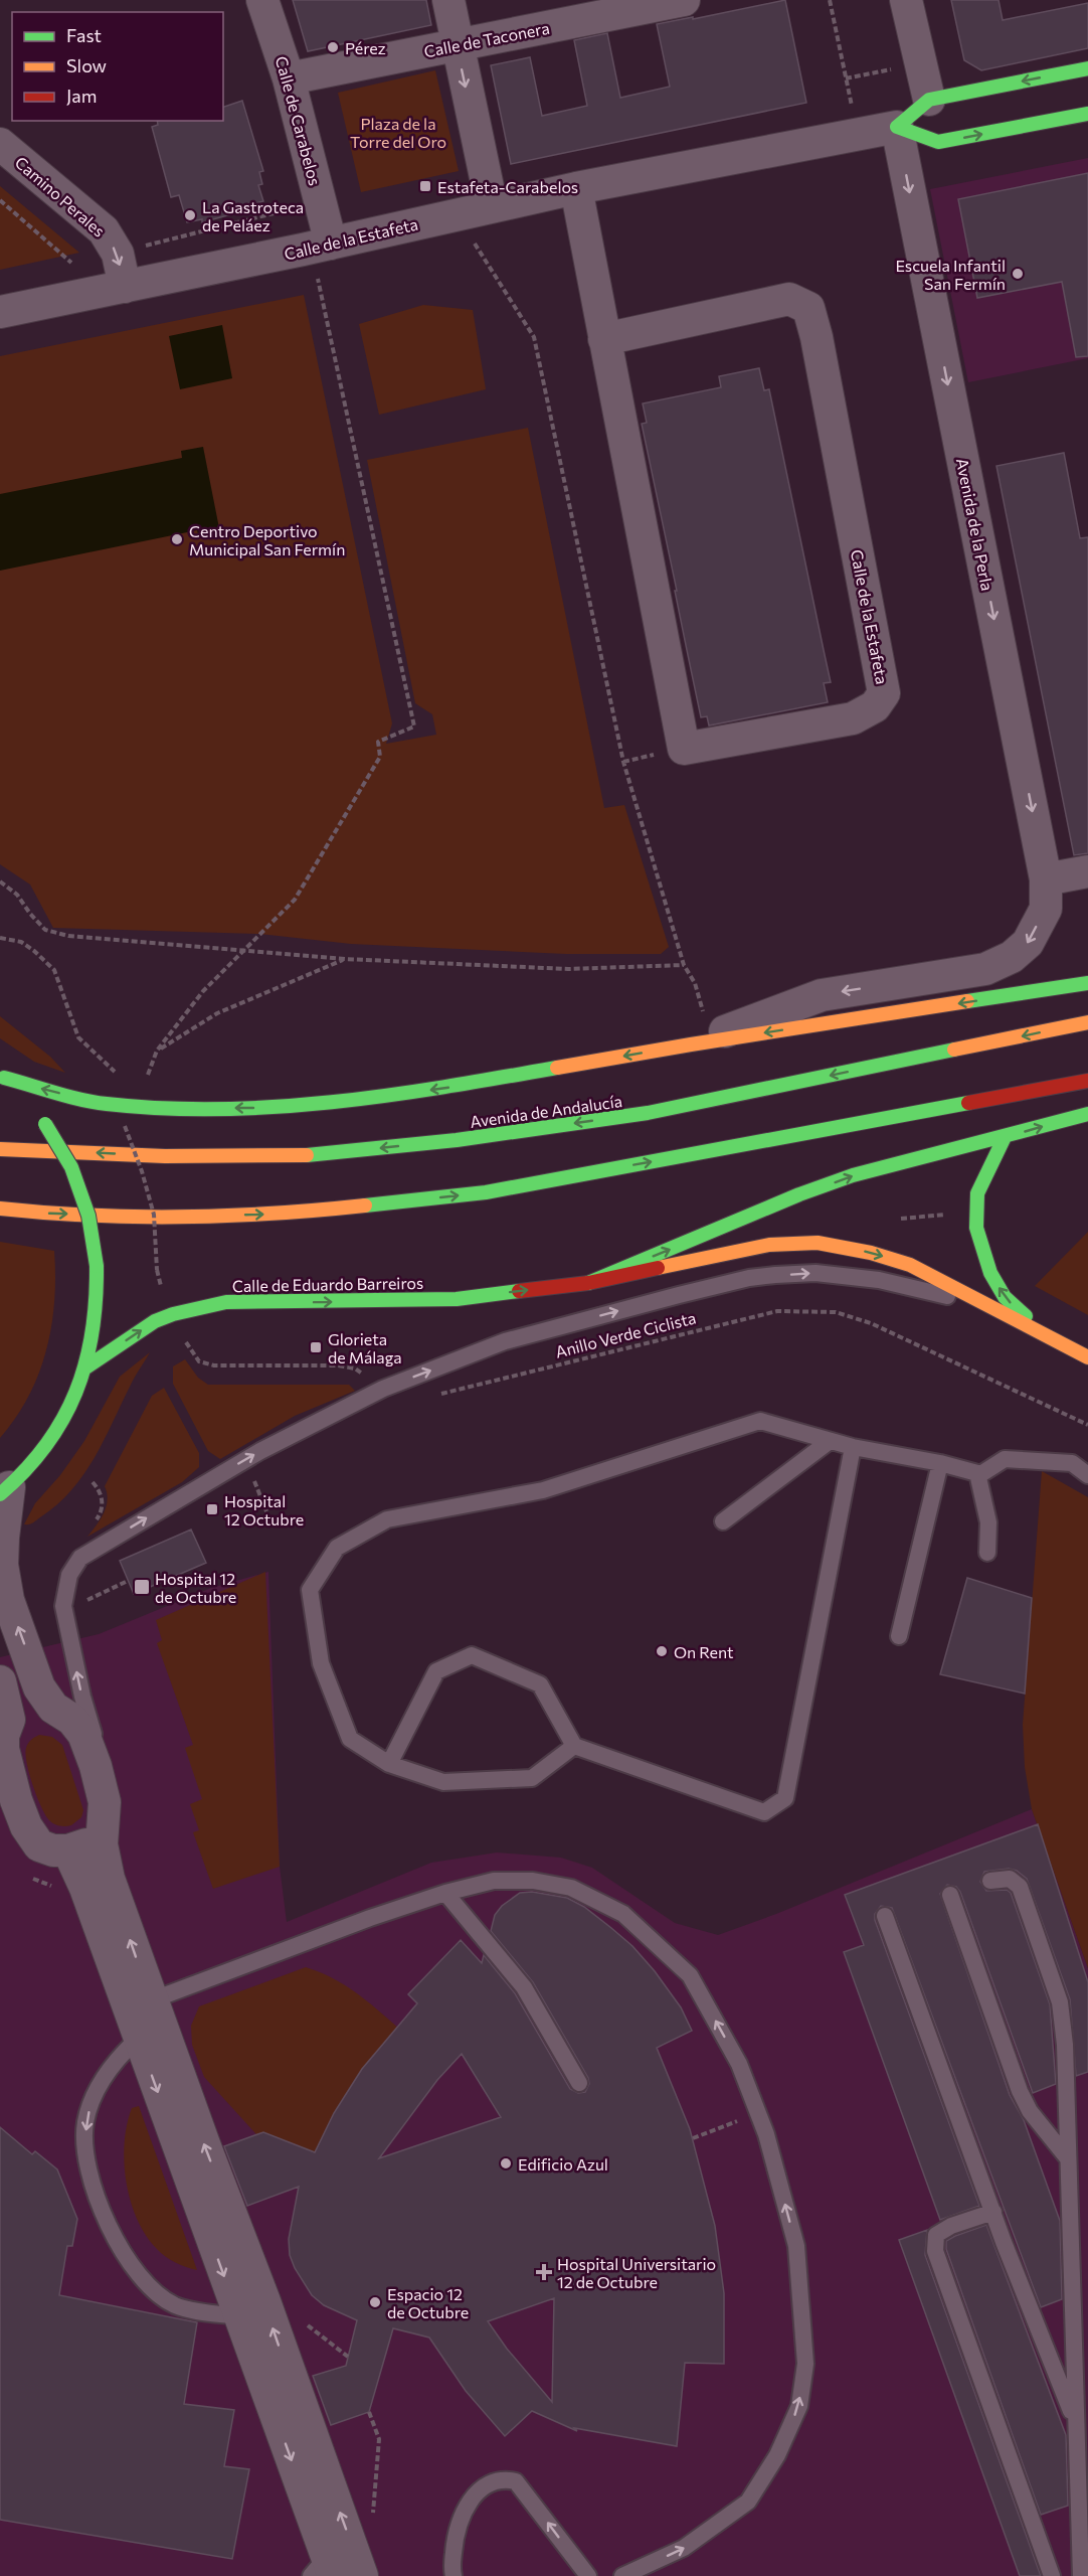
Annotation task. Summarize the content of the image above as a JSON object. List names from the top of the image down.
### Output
{
  "streets": {
    "main road": ["Calle de la Estafeta", "Avenida de Andalucía", "Calle de Eduardo Barreiros"],
    "street": [
      "Calle de Taconera",
      "Calle de Carabelos",
      "Camino Perales",
      "Avenida de la Perla"
    ],
    "path": ["Anillo Verde Ciclista"]
  },
  "crossings": [
    ["Calle de Taconera", "Calle de Carabelos"],
    ["Calle de Carabelos", "Calle de la Estafeta"],
    ["Camino Perales", "Calle de la Estafeta"],
    ["Calle de la Estafeta", "Avenida de la Perla"]
  ],
  "parks": ["Plaza de la Torre del Oro"],
  "places": {
    "other": [
      "Pérez",
      "La Gastroteca de Peláez",
      "Escuela Infantil San Fermín",
      "Centro Deportivo Municipal San Fermín",
      "On Rent",
      "Edificio Azul",
      "Espacio 12 de Octubre"
    ],
    "transit": [
      "Estafeta-Carabelos",
      "Glorieta de Málaga",
      "Hospital 12 Octubre",
      "Hospital 12 de Octubre"
    ],
    "health": ["Hospital Universitario 12 de Octubre"]
  },
  "legend": ["Fast", "Slow", "Jam"]
}
